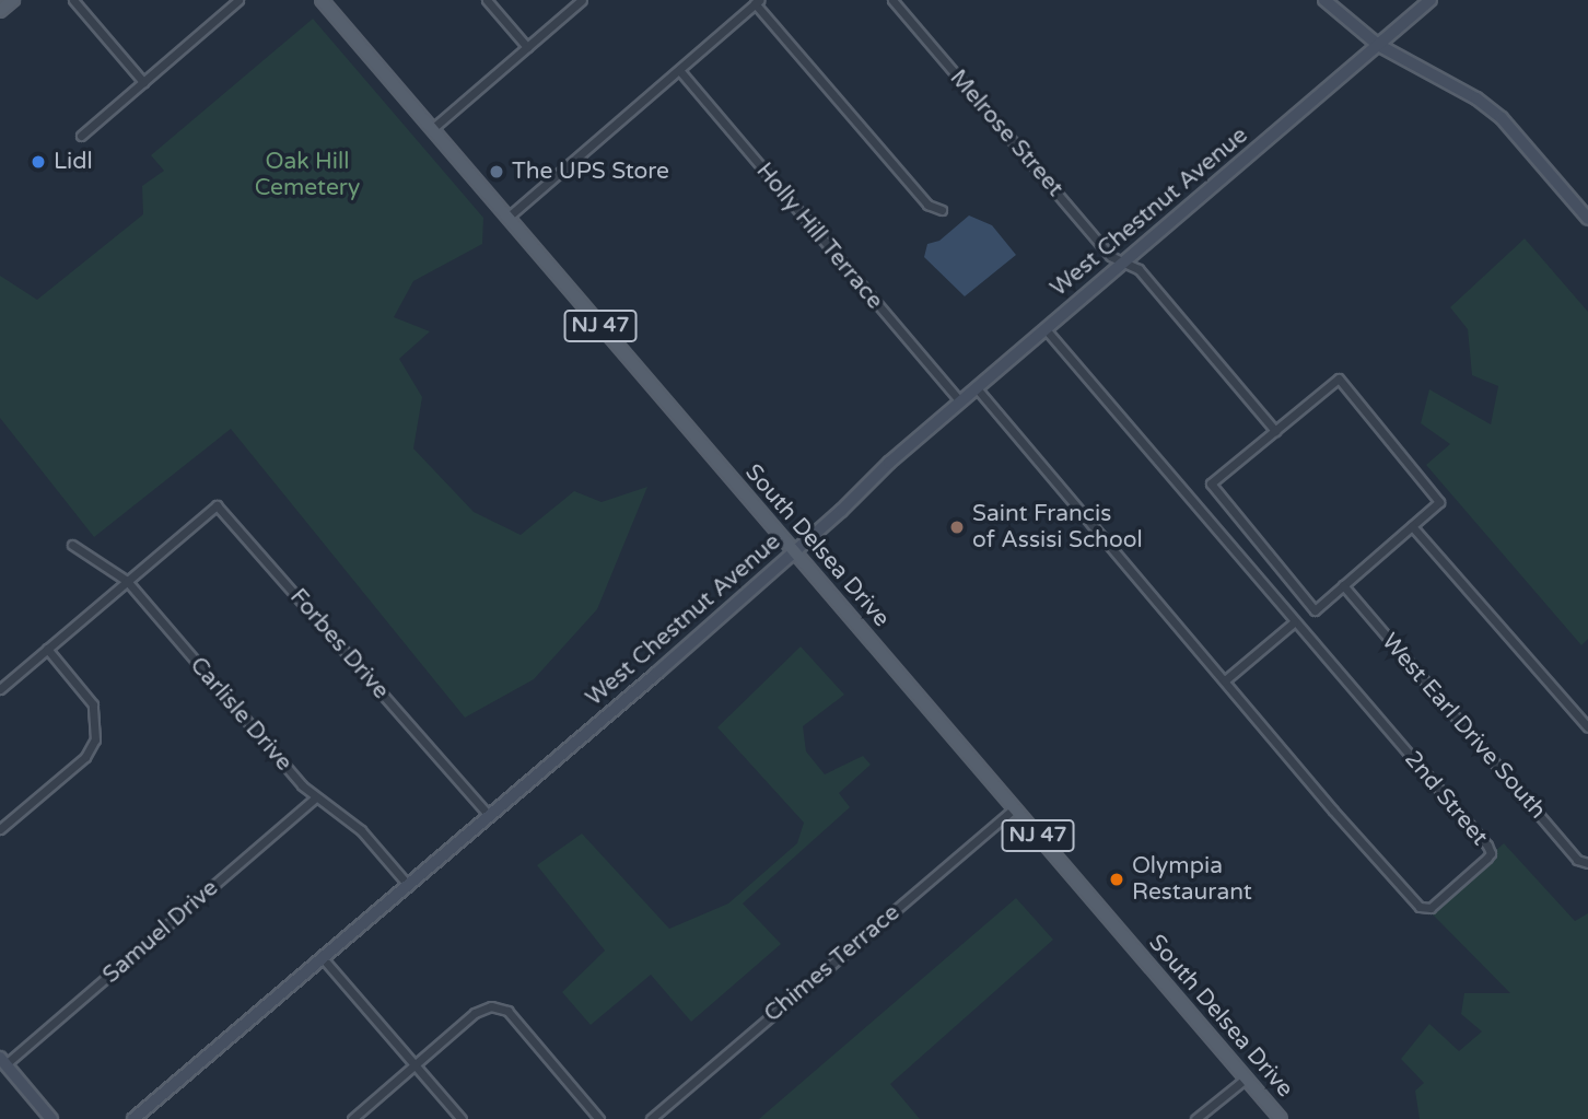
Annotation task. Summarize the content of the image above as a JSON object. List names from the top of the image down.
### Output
{
  "streets": {
    "main road": ["NJ 47", "South Delsea Drive"],
    "street": [
      "Melrose Street",
      "West Chestnut Avenue",
      "Holly Hill Terrace",
      "Forbes Drive",
      "Carlisle Drive",
      "West Earl Drive South",
      "2nd Street",
      "Samuel Drive",
      "Chimes Terrace"
    ]
  },
  "crossings": [
    ["Melrose Street", "West Chestnut Avenue"],
    ["West Chestnut Avenue", "Holly Hill Terrace"],
    ["West Chestnut Avenue", "South Delsea Drive"],
    ["West Chestnut Avenue", "Forbes Drive"],
    ["West Chestnut Avenue", "Carlisle Drive"],
    ["West Chestnut Avenue", "2nd Street"],
    ["South Delsea Drive", "Chimes Terrace"],
    ["Forbes Drive", "Carlisle Drive"],
    ["Carlisle Drive", "Samuel Drive"]
  ],
  "parks": ["Oak Hill Cemetery"],
  "places": [
    "Lidl",
    "The UPS Store",
    "Saint Francis of Assisi School",
    "Olympia Restaurant"
  ]
}
